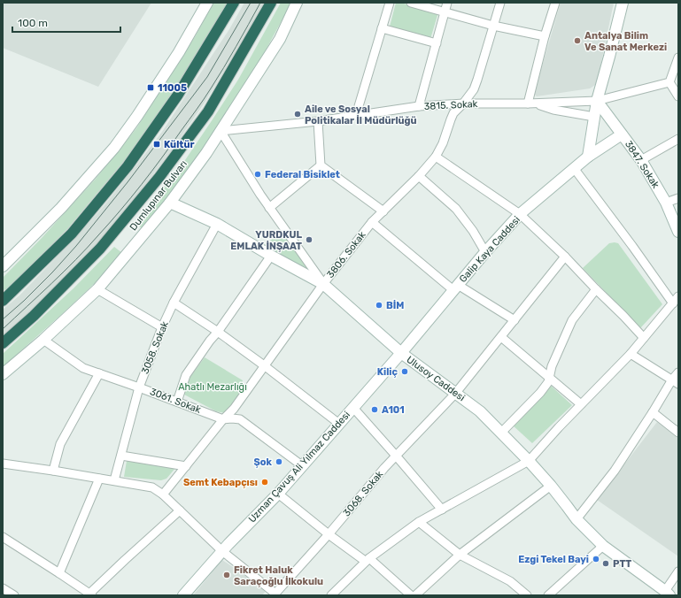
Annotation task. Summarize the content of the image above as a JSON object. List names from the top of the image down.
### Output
{
  "streets": {
    "highway": ["Dumlupınar Bulvarı"],
    "street": [
      "3815. Sokak",
      "3847. Sokak",
      "Galip Kaya Caddesi",
      "3806. Sokak",
      "3058. Sokak",
      "Ulusoy Caddesi",
      "3061. Sokak",
      "Uzman Çavuş Ali Yılmaz Caddesi",
      "3068. Sokak"
    ]
  },
  "crossings": [
    ["3815. Sokak", "3847. Sokak"],
    ["3815. Sokak", "Dumlupınar Bulvarı"],
    ["3815. Sokak", "3806. Sokak"],
    ["3847. Sokak", "Galip Kaya Caddesi"],
    ["Dumlupınar Bulvarı", "Ulusoy Caddesi"],
    ["Dumlupınar Bulvarı", "3061. Sokak"],
    ["Galip Kaya Caddesi", "Ulusoy Caddesi"],
    ["Galip Kaya Caddesi", "Uzman Çavuş Ali Yılmaz Caddesi"],
    ["3806. Sokak", "Ulusoy Caddesi"],
    ["3806. Sokak", "3061. Sokak"],
    ["3058. Sokak", "Ulusoy Caddesi"],
    ["3058. Sokak", "3061. Sokak"],
    ["Ulusoy Caddesi", "Uzman Çavuş Ali Yılmaz Caddesi"],
    ["Ulusoy Caddesi", "3068. Sokak"],
    ["3061. Sokak", "Uzman Çavuş Ali Yılmaz Caddesi"]
  ],
  "parks": ["Ahatlı Mezarlığı"],
  "places": {
    "other": [
      "Antalya Bilim Ve Sanat Merkezi",
      "Aile ve Sosyal Politikalar İl Müdürlüğü",
      "Federal Bisiklet",
      "YURDKUL EMLAK İNŞAAT",
      "BİM",
      "Kiliç",
      "A101",
      "Şok",
      "Semt Kebapçısı",
      "Ezgi Tekel Bayi",
      "PTT",
      "Fikret Haluk Saraçoğlu İlkokulu"
    ],
    "transit": ["11005", "Kültür"]
  },
  "scale_bar": "100 m"
}
